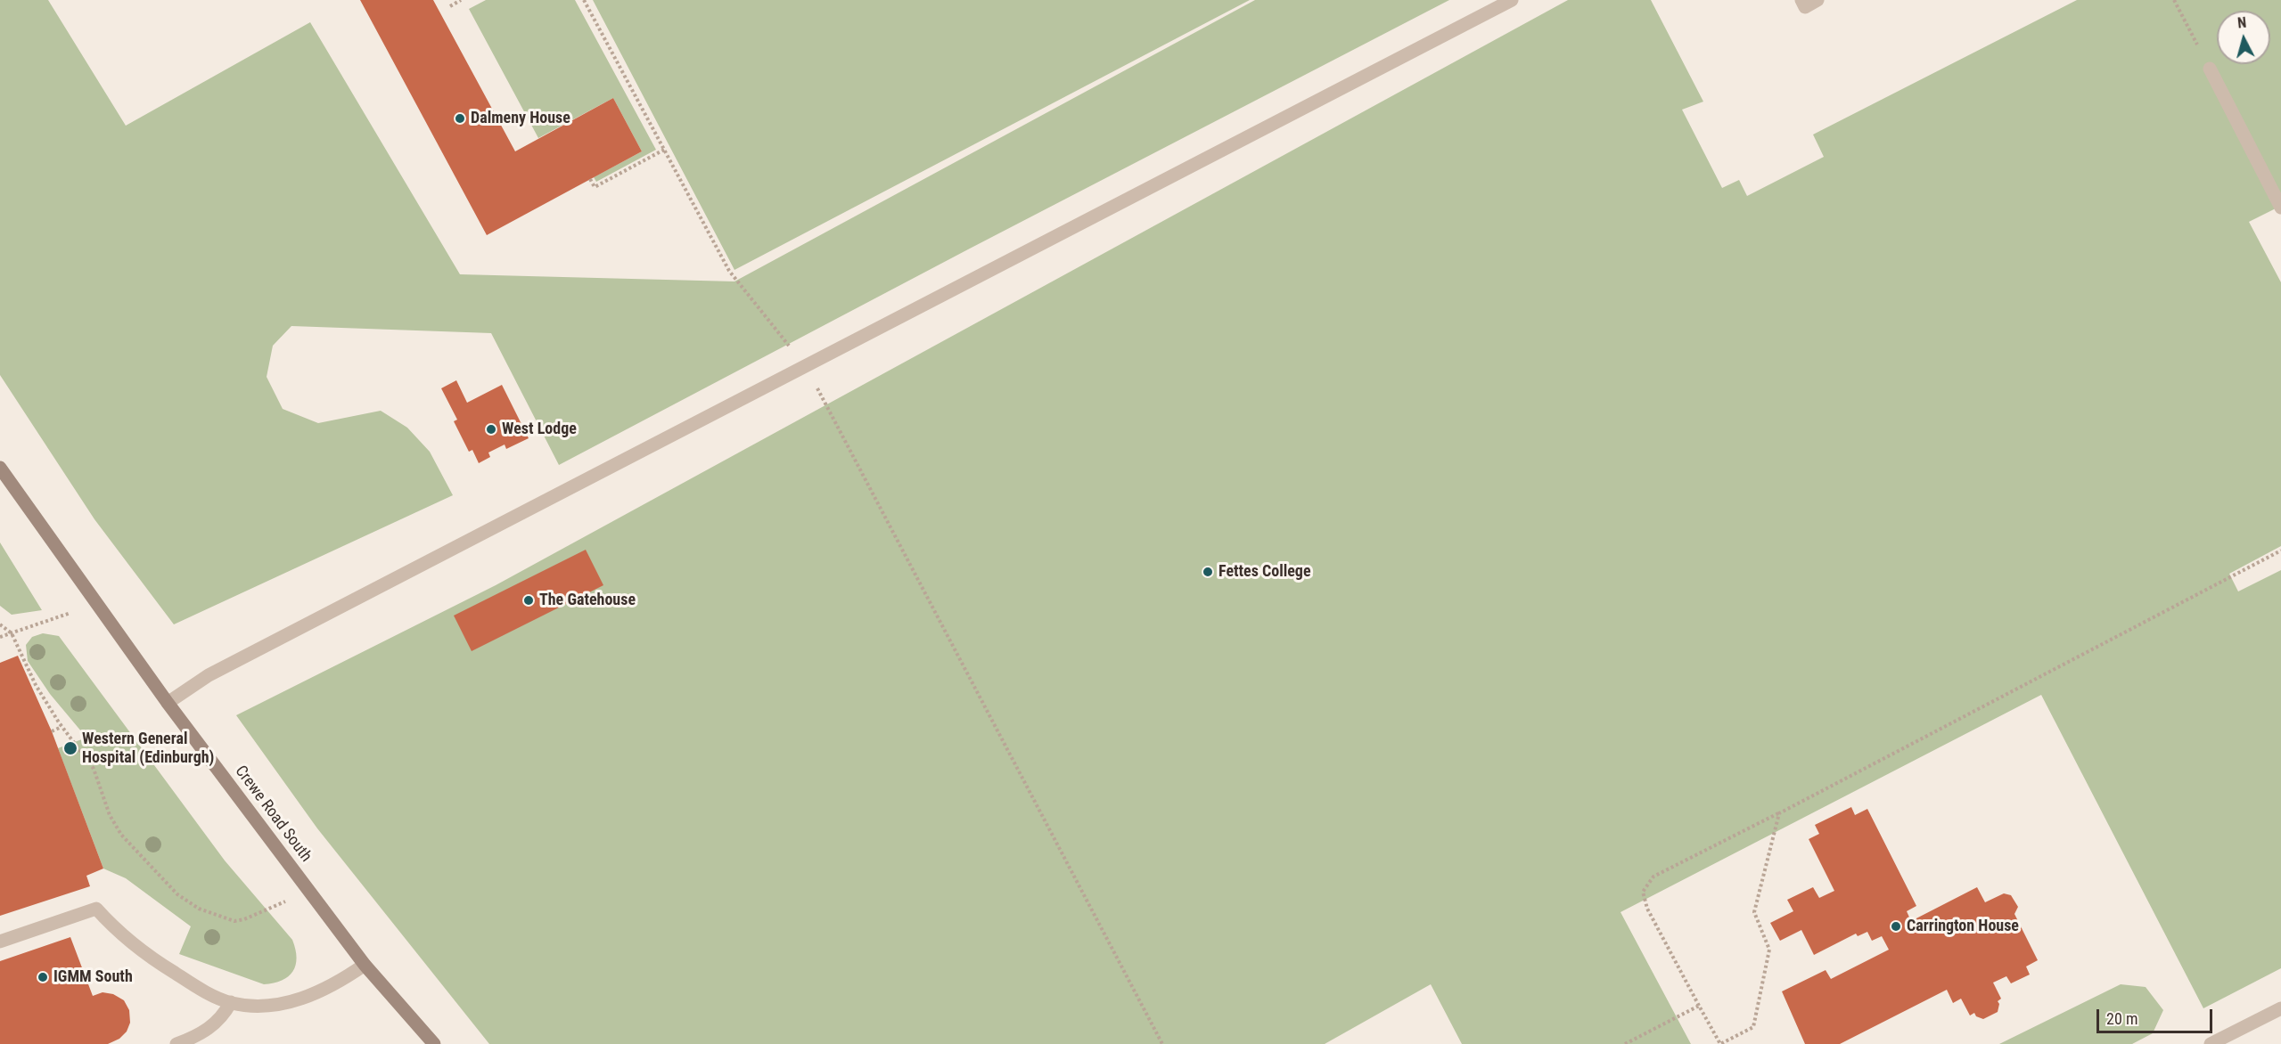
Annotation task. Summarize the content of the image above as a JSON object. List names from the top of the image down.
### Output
{
  "streets": {
    "street": ["Crewe Road South"]
  },
  "places": [
    "Dalmeny House",
    "West Lodge",
    "Fettes College",
    "The Gatehouse",
    "Western General Hospital (Edinburgh)",
    "Carrington House",
    "IGMM South"
  ],
  "scale_bar": "20 m",
  "north": "top"
}
